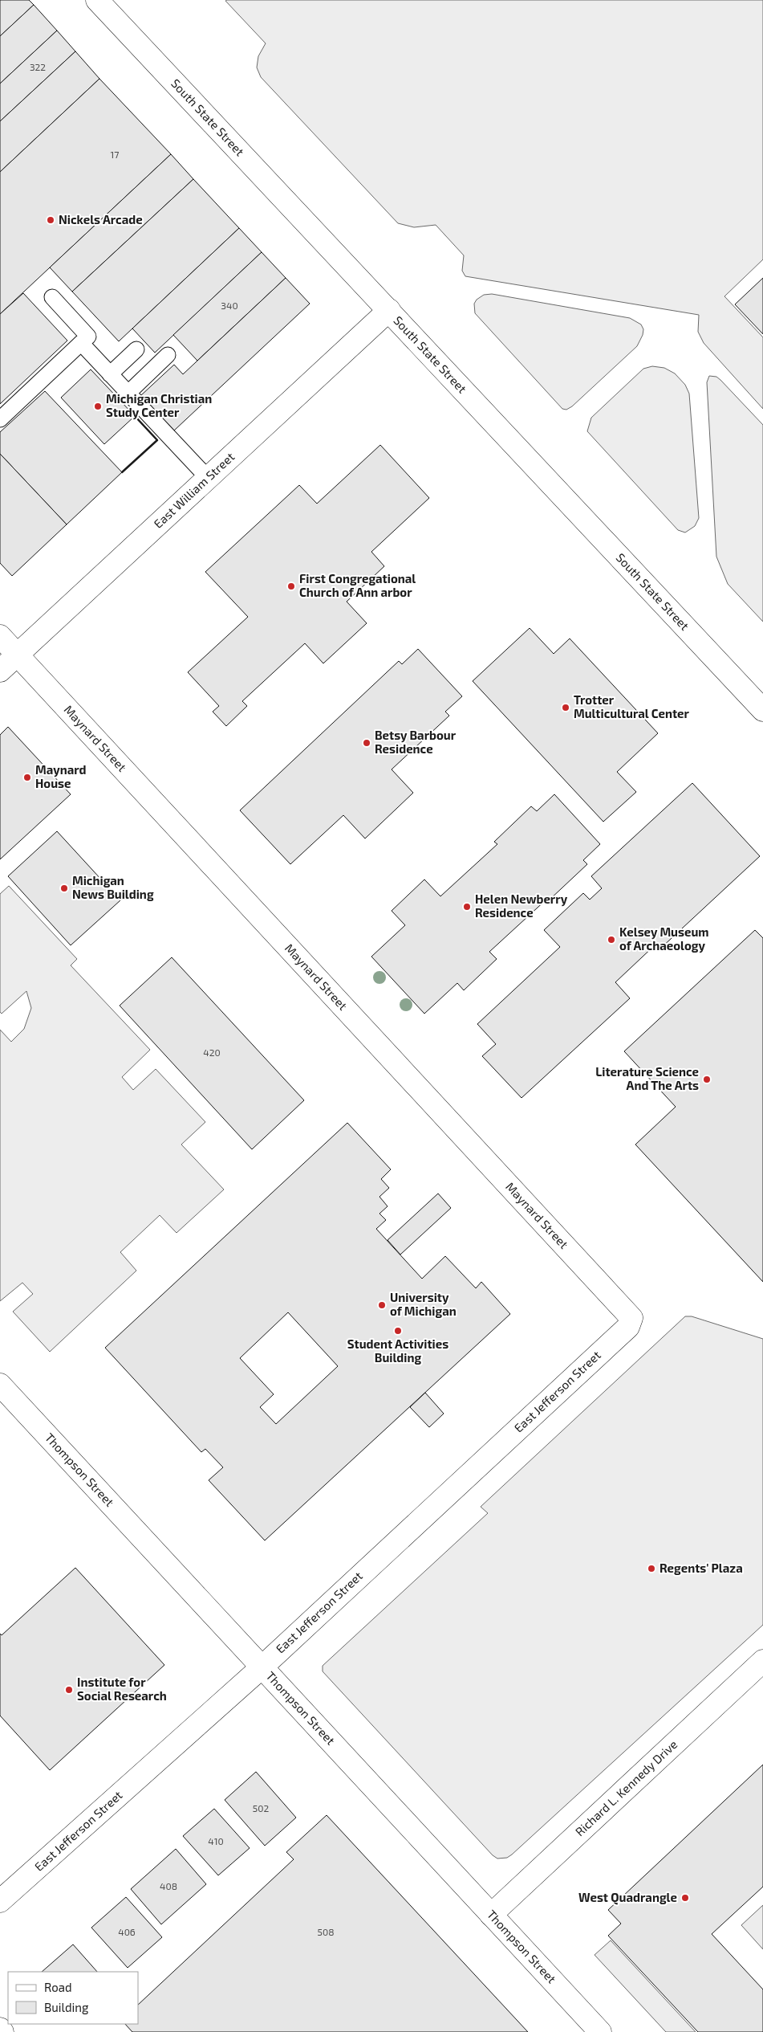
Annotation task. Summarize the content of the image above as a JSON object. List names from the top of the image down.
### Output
{
  "streets": {
    "street": [
      "South State Street",
      "East William Street",
      "Maynard Street",
      "East Jefferson Street",
      "Thompson Street",
      "Richard L. Kennedy Drive"
    ]
  },
  "crossings": [
    ["South State Street", "East William Street"],
    ["East William Street", "Maynard Street"],
    ["Maynard Street", "East Jefferson Street"],
    ["East Jefferson Street", "Thompson Street"],
    ["Thompson Street", "Richard L. Kennedy Drive"]
  ],
  "places": [
    "Nickels Arcade",
    "Michigan Christian Study Center",
    "First Congregational Church of Ann arbor",
    "Trotter Multicultural Center",
    "Betsy Barbour Residence",
    "Maynard House",
    "Michigan News Building",
    "Helen Newberry Residence",
    "Kelsey Museum of Archaeology",
    "Literature Science And The Arts",
    "University of Michigan",
    "Student Activities Building",
    "Regents' Plaza",
    "Institute for Social Research",
    "West Quadrangle"
  ],
  "house_numbers": [
    "322",
    "17",
    "340",
    "420",
    "502",
    "410",
    "408",
    "406",
    "508"
  ],
  "legend": ["Road", "Building"]
}
